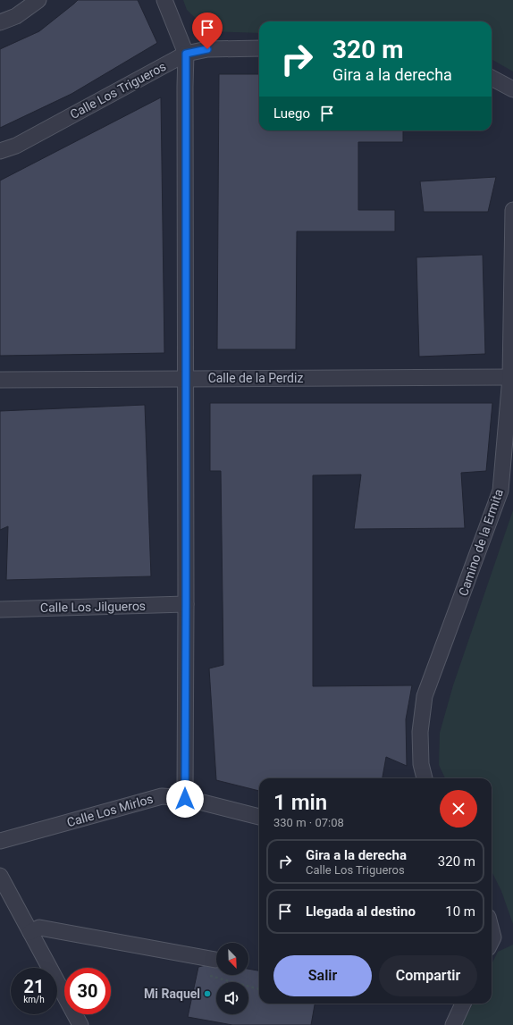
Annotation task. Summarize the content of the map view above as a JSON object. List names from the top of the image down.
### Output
{
  "streets": {
    "street": [
      "Calle Los Trigueros",
      "Calle de la Perdiz",
      "Camino de la Ermita",
      "Calle Los Jilgueros",
      "Calle Los Mirlos"
    ]
  },
  "crossings": [
    ["Calle de la Perdiz", "Camino de la Ermita"]
  ],
  "places": ["Mi Raquel"],
  "north": "bottom right",
  "page": {
    "turn": ["320 m", "Gira a la derecha"],
    "then": "Luego",
    "heading": ["1 min", "330 m · 07:08"],
    "list": [
      {
        "name": "Gira a la derecha",
        "note": "Calle Los Trigueros",
        "value": "320 m"
      },
      {
        "name": "Llegada al destino",
        "value": "10 m"
      }
    ],
    "buttons": ["Salir", "Compartir"],
    "speed": "21 km/h",
    "limit": "30"
  }
}
